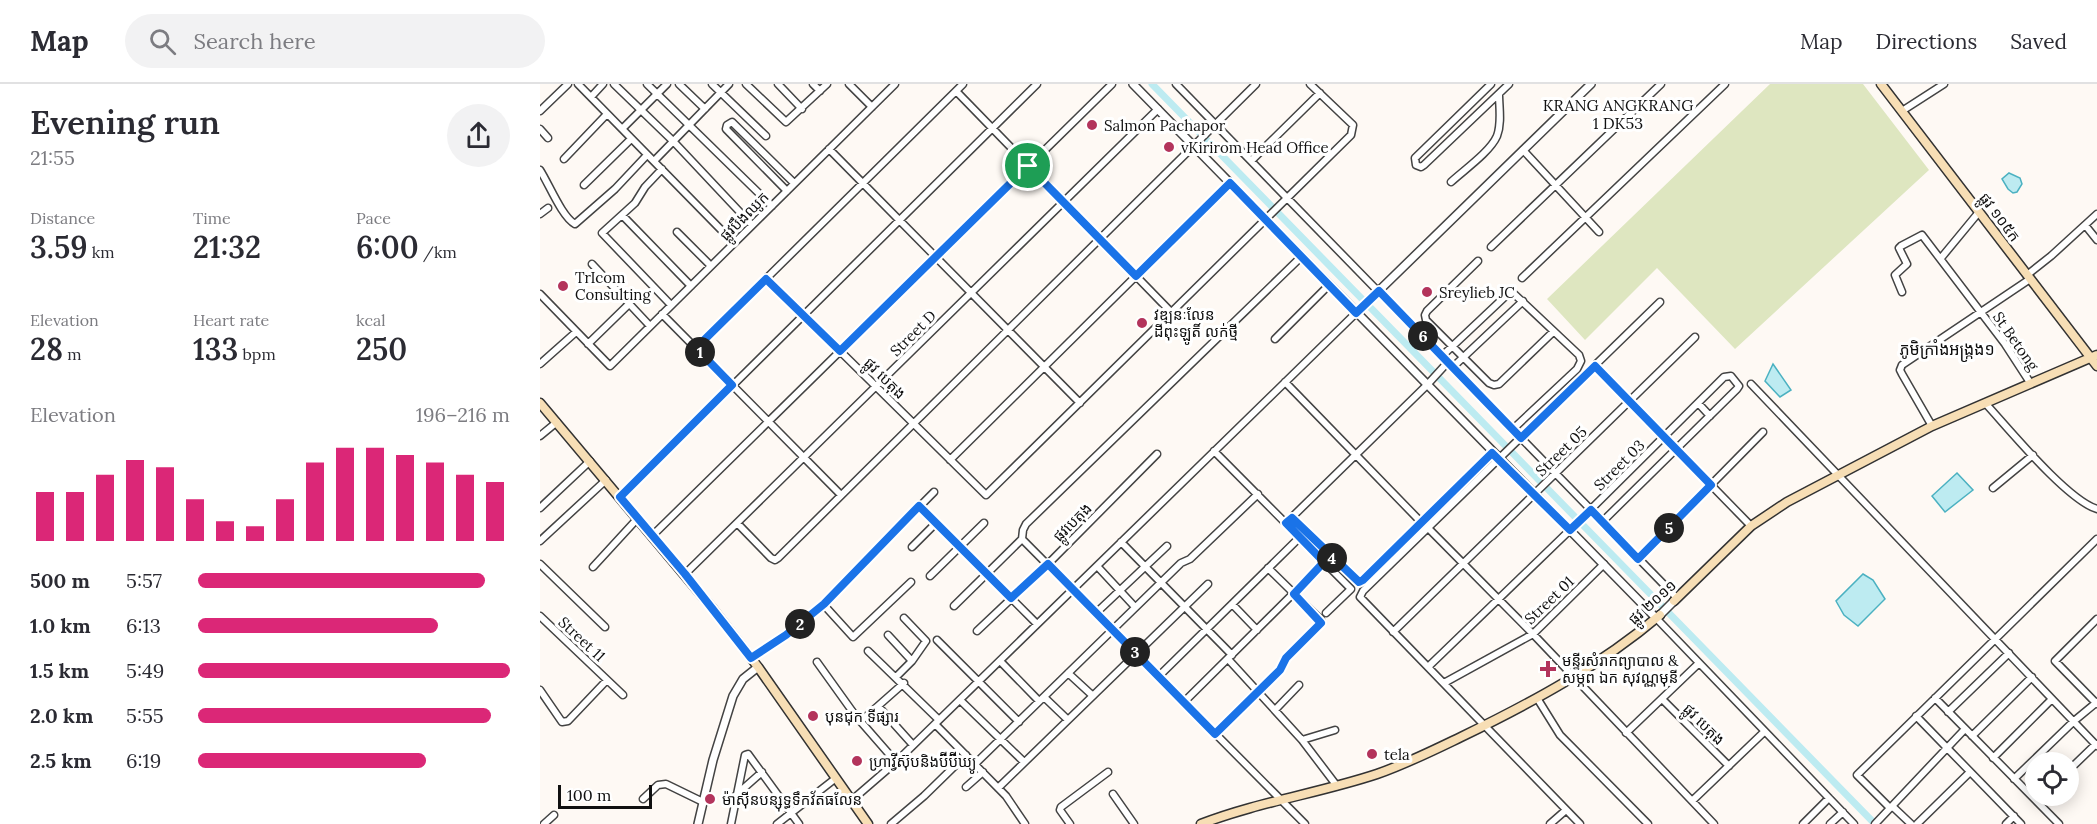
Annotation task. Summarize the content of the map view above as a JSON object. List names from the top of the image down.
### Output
{
  "streets": {
    "main road": ["ផ្លូវ ១០៥ក", "ផ្លូវ ២០១១"],
    "street": [
      "ផ្លូវបឹងឈូក",
      "Street D",
      "St Betong",
      "ផ្លូវ បេតុង",
      "Street 05",
      "Street 03",
      "ផ្លូវបេតុង",
      "Street 01",
      "Street 11"
    ]
  },
  "crossings": [
    ["ផ្លូវ ១០៥ក", "St Betong"],
    ["ផ្លូវ ១០៥ក", "ផ្លូវ ២០១១"],
    ["Street D", "ផ្លូវ បេតុង"],
    ["St Betong", "ផ្លូវ ២០១១"]
  ],
  "districts": ["KRANG ANGKRANG 1 DK53", "ភូមិក្រាំងអង្រ្កង១"],
  "places": {
    "other": [
      "Salmon Pachapor",
      "vKirirom Head Office",
      "TrIcom Consulting",
      "Sreylieb JC",
      "វឌ្ឍនៈលែន ដីពុះឡូតិ៍ លក់ថ្មី",
      "បុនជុក ទីផ្សារ",
      "tela",
      "ហ្រាវ្វីស៊ុបនិងប៊ីប៊ីឃ្យូ",
      "ម៉ាស៊ីនបន្សុទ្ធទឹកវ័តធលែន"
    ],
    "health": ["មន្ទីរសំរាកព្យាបាល & សម្ភព ឯក សុវណ្ណមុនី"]
  },
  "scale_bar": "100 m",
  "page": {
    "header": "Map",
    "search": "Search here",
    "nav": ["Map", "Directions", "Saved"],
    "heading": ["Evening run", "21:55"],
    "stats": [
      ["Distance", "3.59 km"],
      ["Time", "21:32"],
      ["Pace", "6:00 /km"],
      ["Elevation", "28 m"],
      ["Heart rate", "133 bpm"],
      ["kcal", "250"]
    ],
    "pins": [
      "6",
      "1",
      "5",
      "4",
      "2",
      "3"
    ],
    "chart": ["Elevation", "196–216 m"],
    "list": [
      {
        "name": "500 m",
        "note": "5:57"
      },
      {
        "name": "1.0 km",
        "note": "6:13"
      },
      {
        "name": "1.5 km",
        "note": "5:49"
      },
      {
        "name": "2.0 km",
        "note": "5:55"
      },
      {
        "name": "2.5 km",
        "note": "6:19"
      }
    ],
    "scale": "100 m"
  }
}
